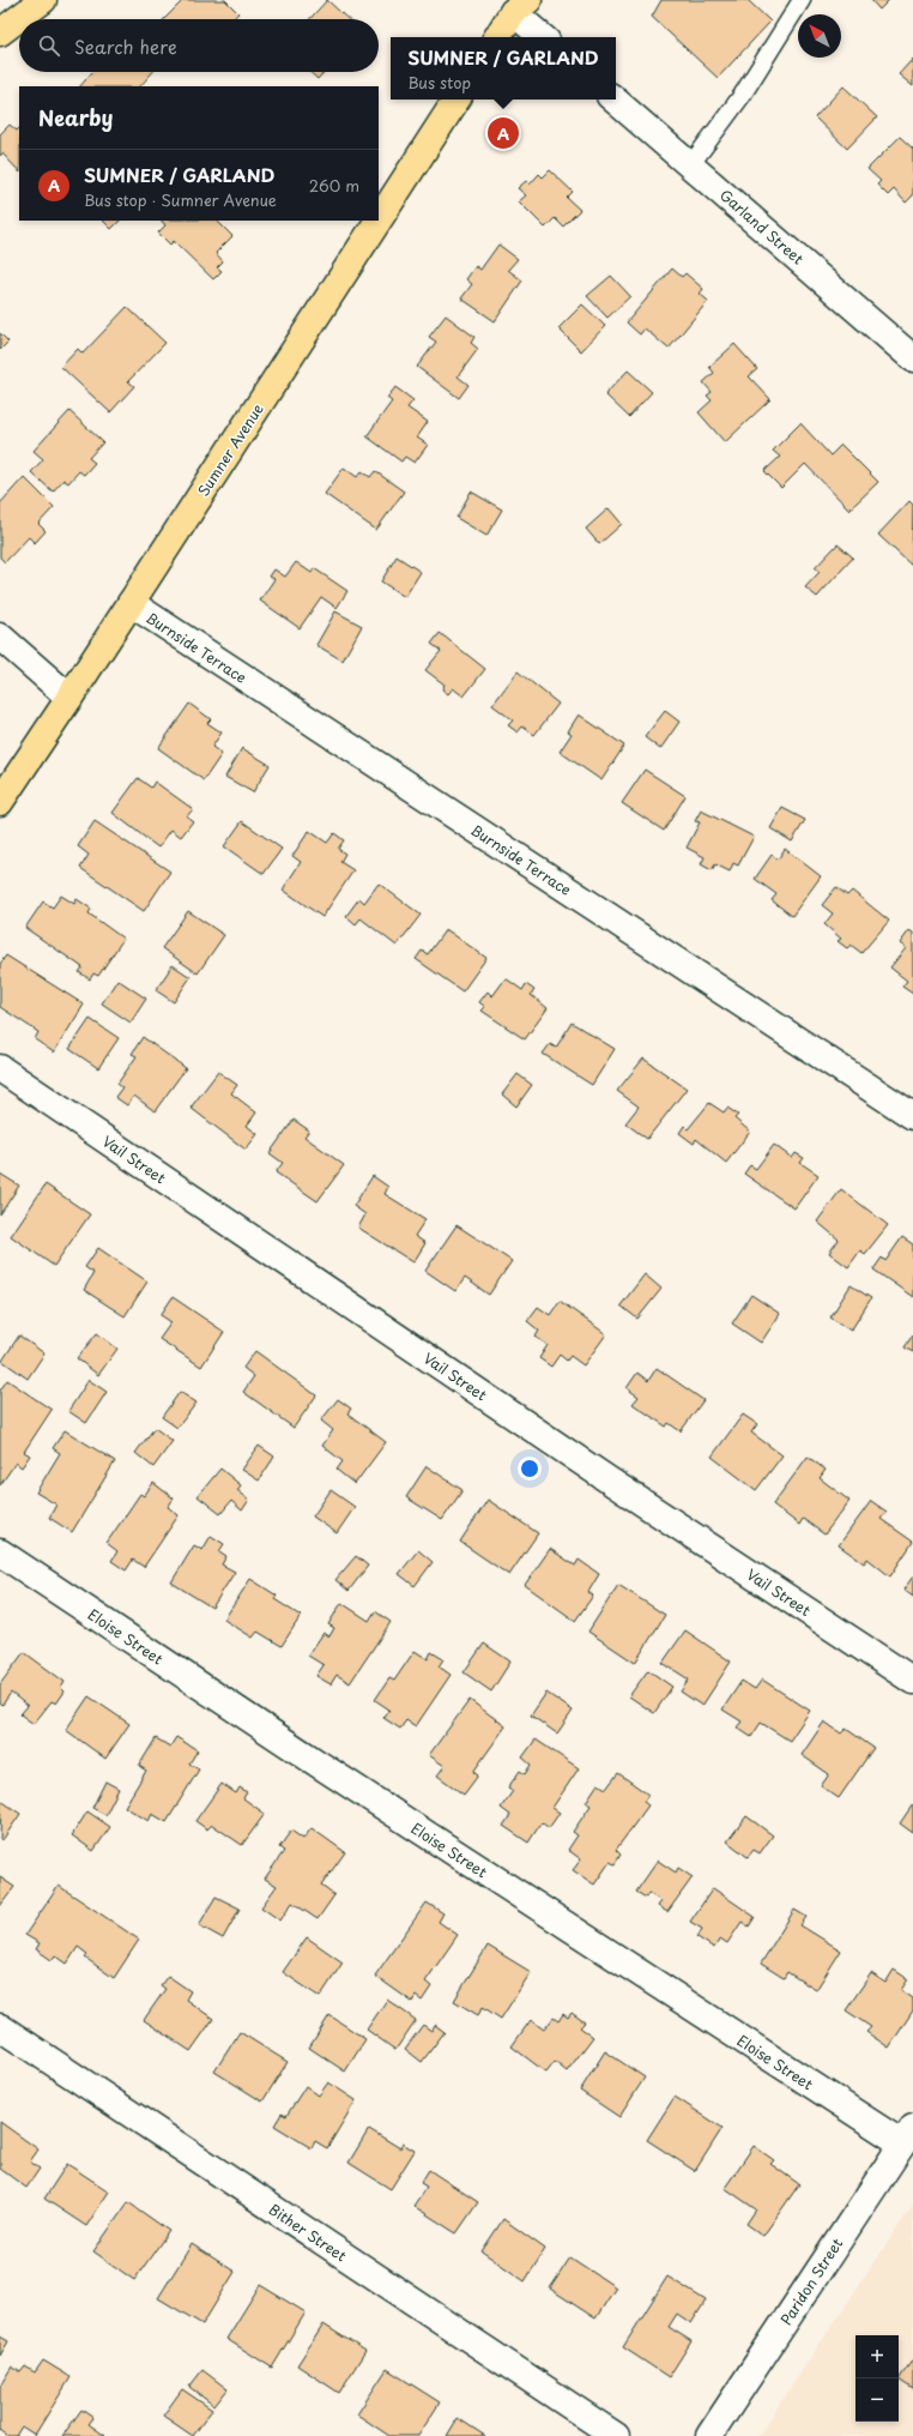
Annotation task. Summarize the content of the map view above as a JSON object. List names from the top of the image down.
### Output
{
  "streets": {
    "main road": ["Sumner Avenue"],
    "street": [
      "Garland Street",
      "Burnside Terrace",
      "Vail Street",
      "Eloise Street",
      "Bither Street",
      "Paridon Street"
    ]
  },
  "crossings": [
    ["Sumner Avenue", "Burnside Terrace"],
    ["Eloise Street", "Paridon Street"]
  ],
  "north": "top left",
  "page": {
    "search": "Search here",
    "popup": ["SUMNER / GARLAND", "Bus stop"],
    "heading": "Nearby",
    "pins": "A",
    "list": [
      {
        "mark": "A",
        "name": "SUMNER / GARLAND",
        "note": "Bus stop · Sumner Avenue",
        "value": "260 m"
      }
    ],
    "map_buttons": ["+", "−"]
  }
}
